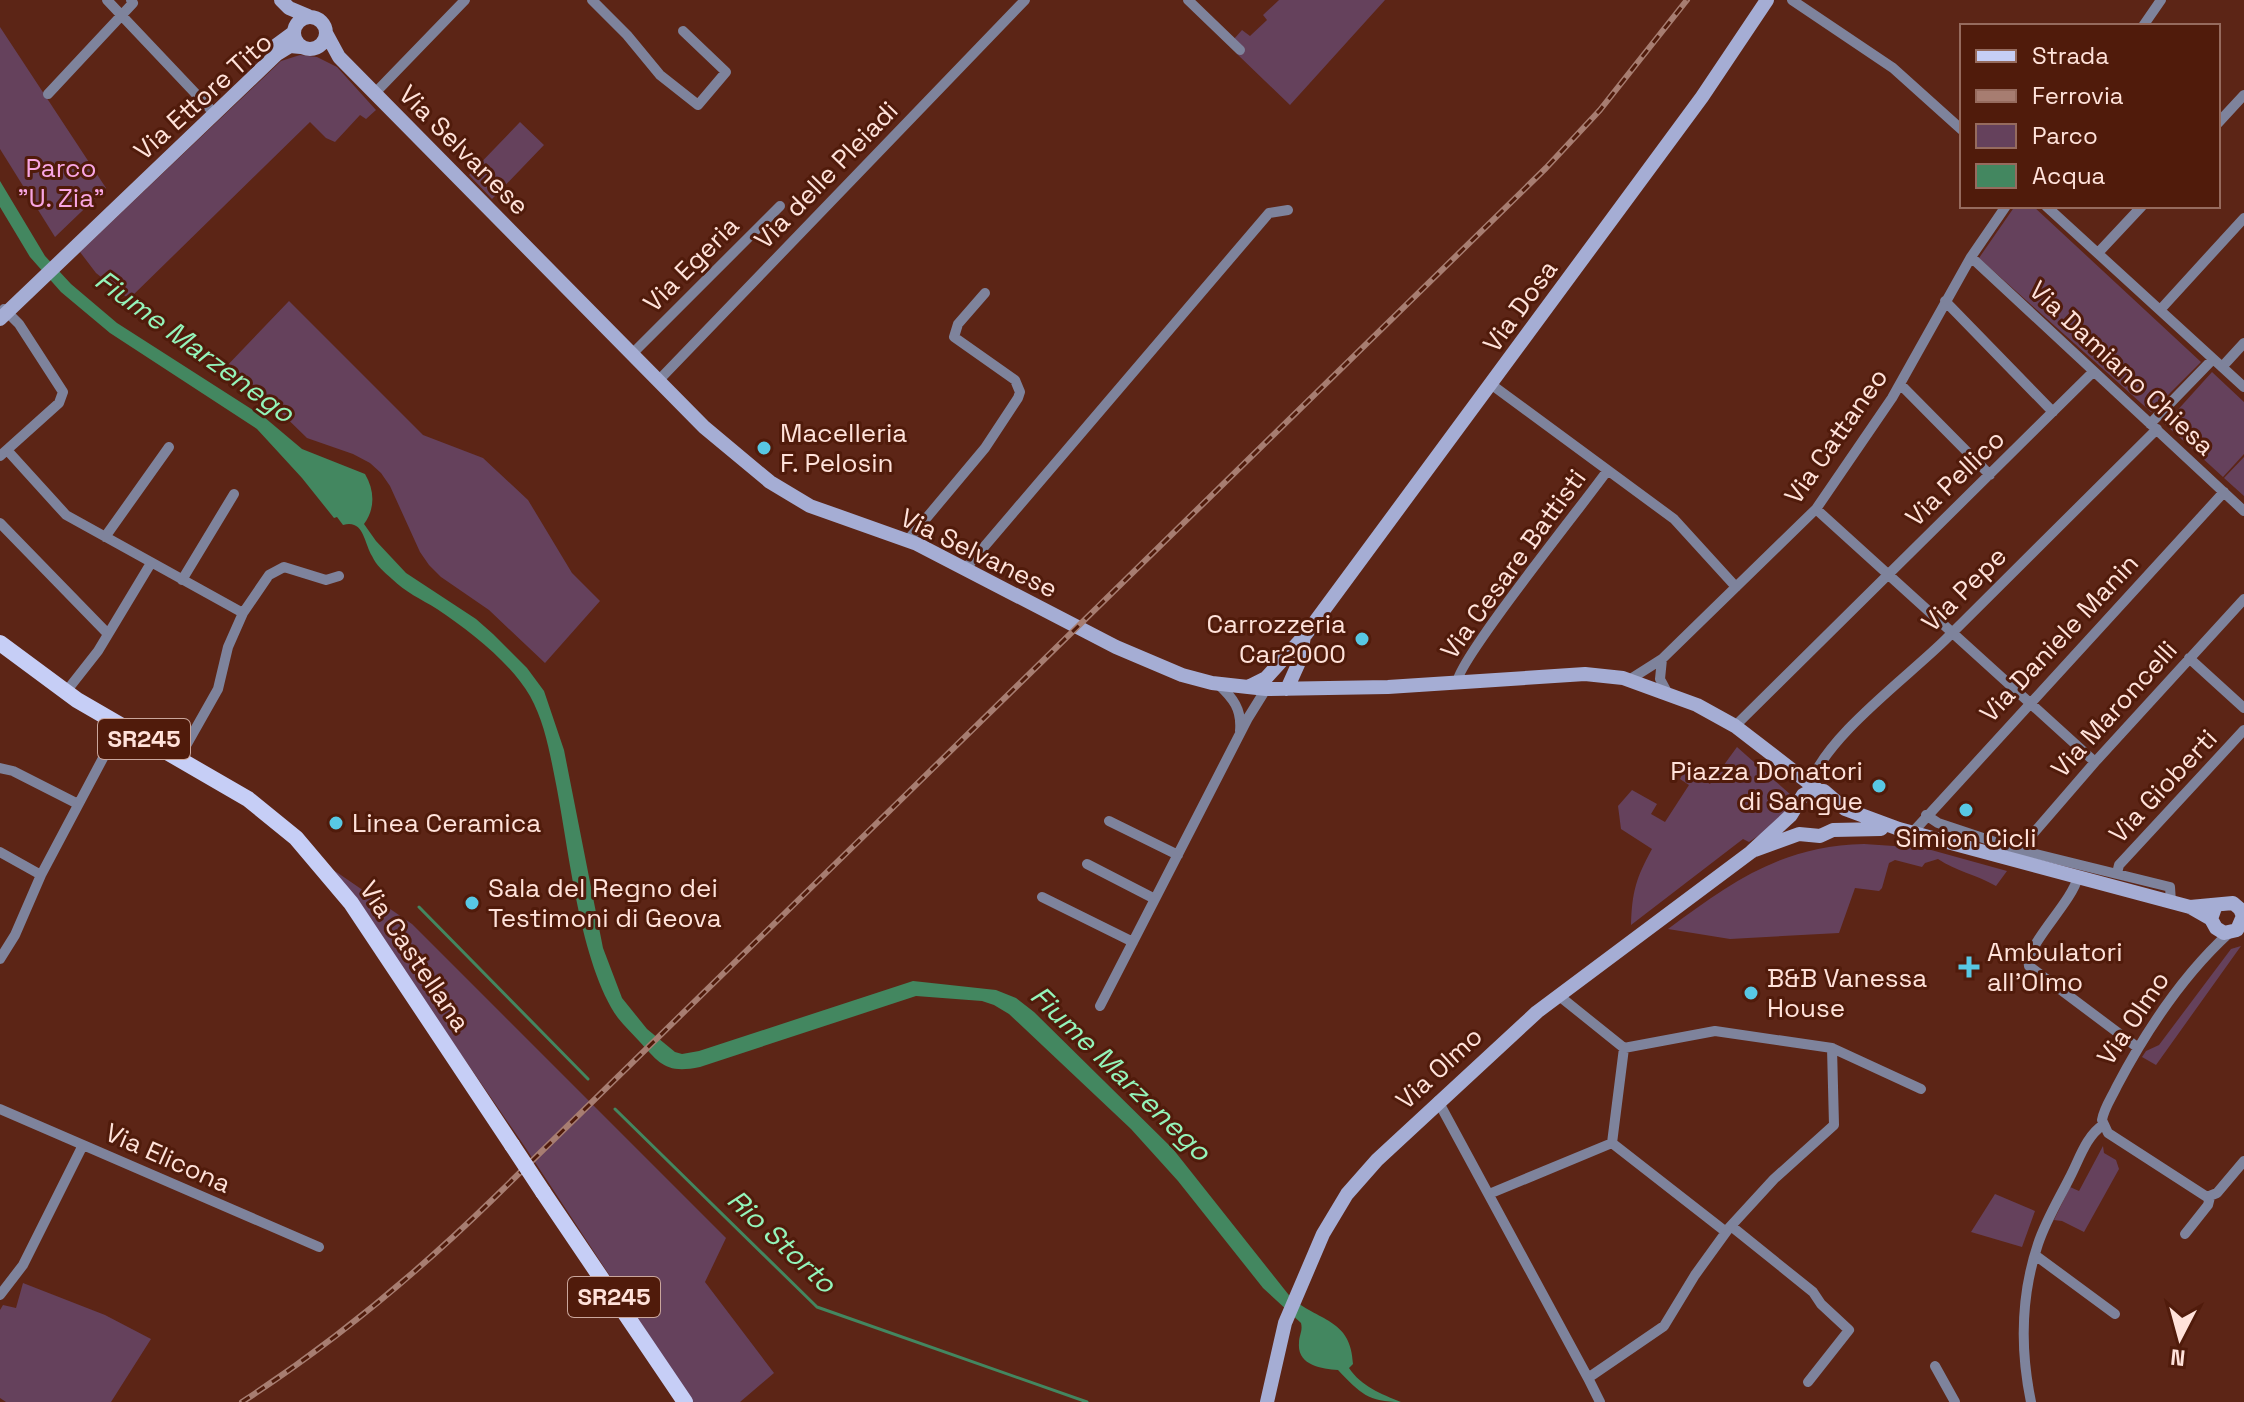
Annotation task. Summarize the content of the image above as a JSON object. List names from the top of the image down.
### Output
{
  "streets": {
    "main road": ["SR245", "Via Castellana"],
    "street": [
      "Via Ettore Tito",
      "Via Selvanese",
      "Via delle Pleiadi",
      "Via Egeria",
      "Via Dosa",
      "Via Damiano Chiesa",
      "Via Cattaneo",
      "Via Pellico",
      "Via Cesare Battisti",
      "Via Pepe",
      "Via Daniele Manin",
      "Via Maroncelli",
      "Via Gioberti",
      "Via Olmo",
      "Via Elicona"
    ]
  },
  "crossings": [
    ["Via Ettore Tito", "Via Selvanese"],
    ["Via Selvanese", "Via delle Pleiadi"],
    ["Via Selvanese", "Via Egeria"],
    ["Via Selvanese", "Via Dosa"],
    ["Via Selvanese", "Via Cattaneo"],
    ["Via Selvanese", "Via Pellico"],
    ["Via Selvanese", "Via Cesare Battisti"],
    ["Via Selvanese", "Via Pepe"],
    ["Via Selvanese", "Via Olmo"],
    ["Via Dosa", "Via Cesare Battisti"],
    ["Via Damiano Chiesa", "Via Cattaneo"],
    ["Via Damiano Chiesa", "Via Pellico"],
    ["Via Damiano Chiesa", "Via Pepe"],
    ["Via Damiano Chiesa", "Via Daniele Manin"],
    ["Via Cattaneo", "Via Cesare Battisti"],
    ["Via Pepe", "Via Olmo"],
    ["Via Daniele Manin", "Via Olmo"],
    ["Via Maroncelli", "Via Olmo"],
    ["Via Gioberti", "Via Olmo"]
  ],
  "water": ["Fiume Marzenego", "Rio Storto"],
  "parks": ["Parco \"U. Zia\""],
  "places": {
    "other": [
      "Macelleria F. Pelosin",
      "Carrozzeria Car2000",
      "Piazza Donatori di Sangue",
      "Simion Cicli",
      "Linea Ceramica",
      "Sala del Regno dei Testimoni di Geova",
      "B&B Vanessa House"
    ],
    "health": ["Ambulatori all'Olmo"]
  },
  "legend": [
    "Strada",
    "Ferrovia",
    "Parco",
    "Acqua"
  ],
  "north": "bottom"
}
